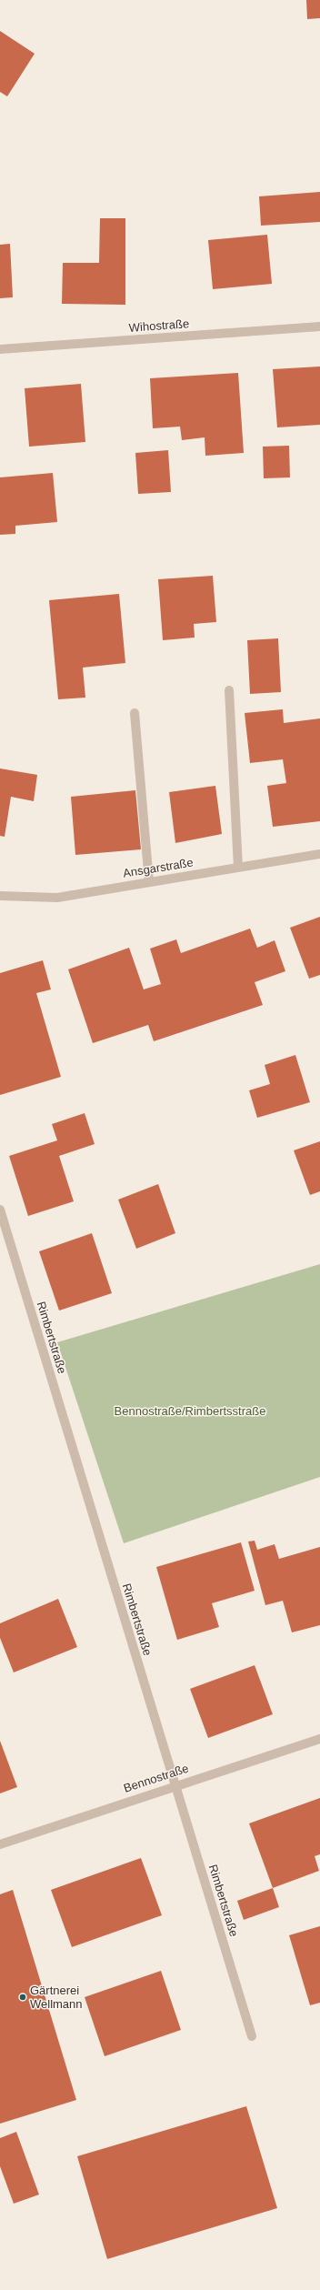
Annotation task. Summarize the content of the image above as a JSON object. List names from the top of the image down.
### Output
{
  "streets": {
    "street": [
      "Wihostraße",
      "Ansgarstraße",
      "Rimbertstraße",
      "Bennostraße"
    ]
  },
  "crossings": [
    ["Rimbertstraße", "Bennostraße"]
  ],
  "parks": ["Bennostraße/Rimbertsstraße"],
  "places": ["Gärtnerei Wellmann"]
}
